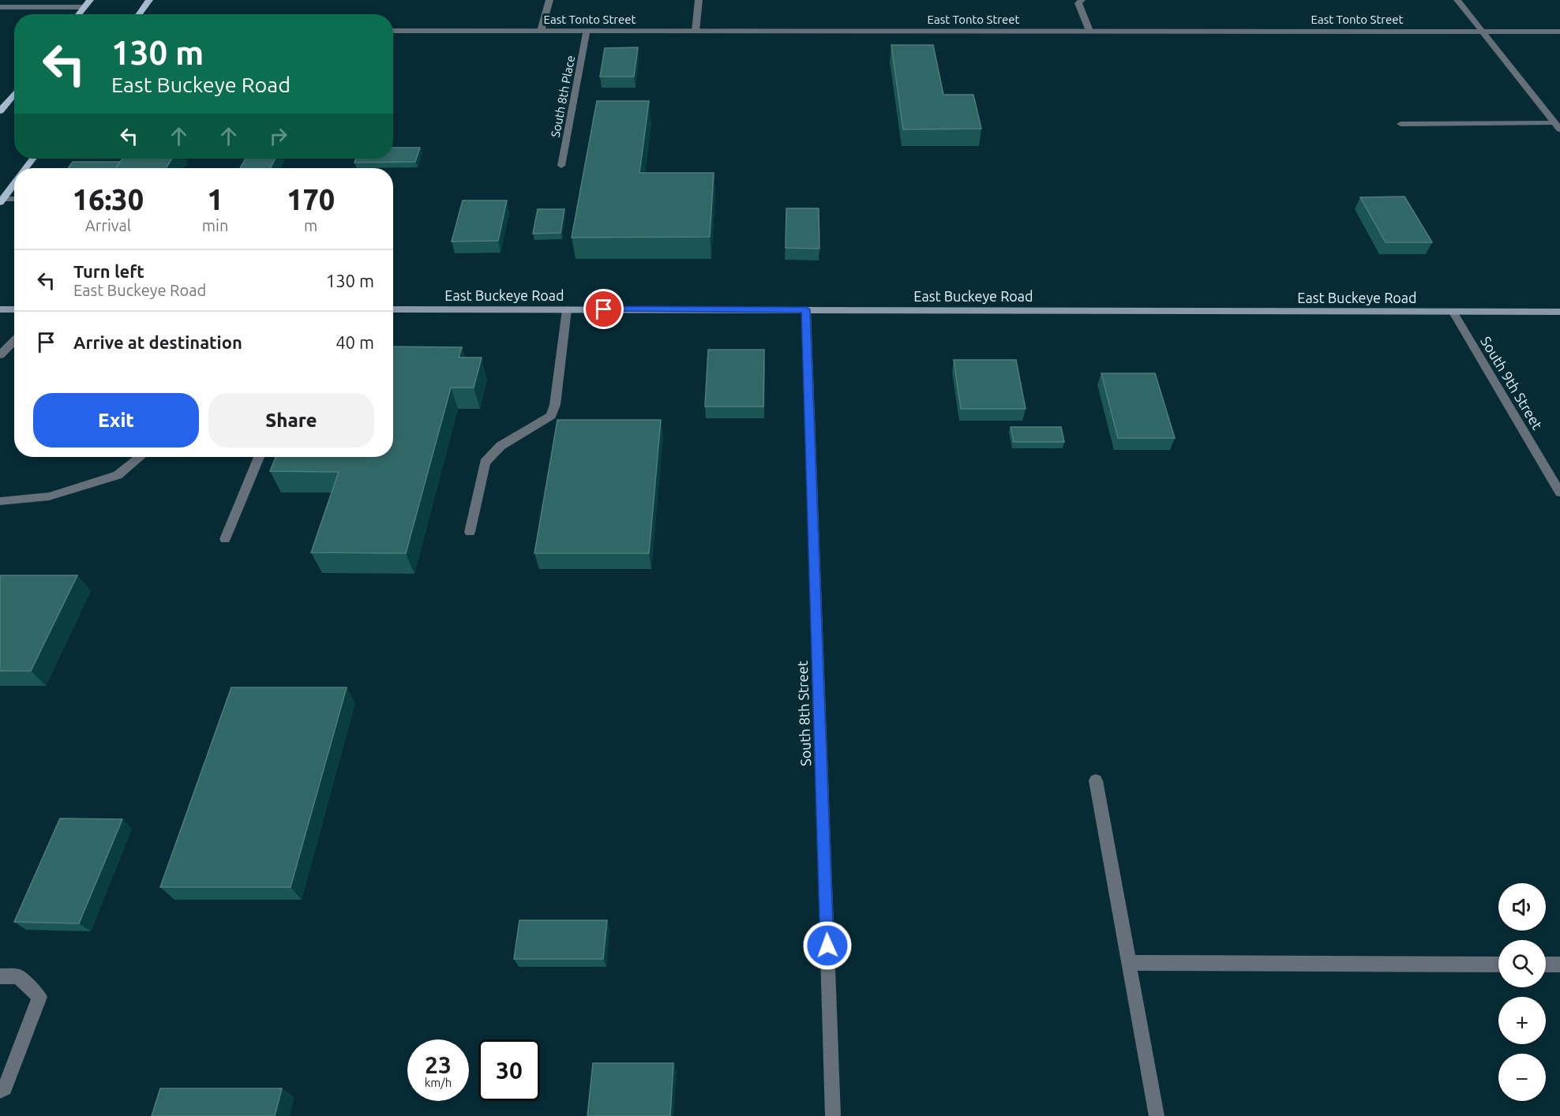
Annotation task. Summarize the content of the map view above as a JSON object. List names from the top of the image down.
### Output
{
  "streets": {
    "main road": ["East Buckeye Road"],
    "street": [
      "East Tonto Street",
      "South 8th Place",
      "South 9th Street",
      "South 8th Street"
    ]
  },
  "crossings": [
    ["East Tonto Street", "South 8th Place"],
    ["East Buckeye Road", "South 9th Street"],
    ["East Buckeye Road", "South 8th Street"]
  ],
  "page": {
    "turn": ["130 m", "East Buckeye Road"],
    "eta": [
      "16:30",
      "Arrival",
      "1",
      "min",
      "170",
      "m"
    ],
    "list": [
      {
        "name": "Turn left",
        "note": "East Buckeye Road",
        "value": "130 m"
      },
      {
        "name": "Arrive at destination",
        "value": "40 m"
      }
    ],
    "buttons": ["Exit", "Share"],
    "map_buttons": ["+", "−"],
    "speed": "23 km/h",
    "limit": "30"
  }
}
